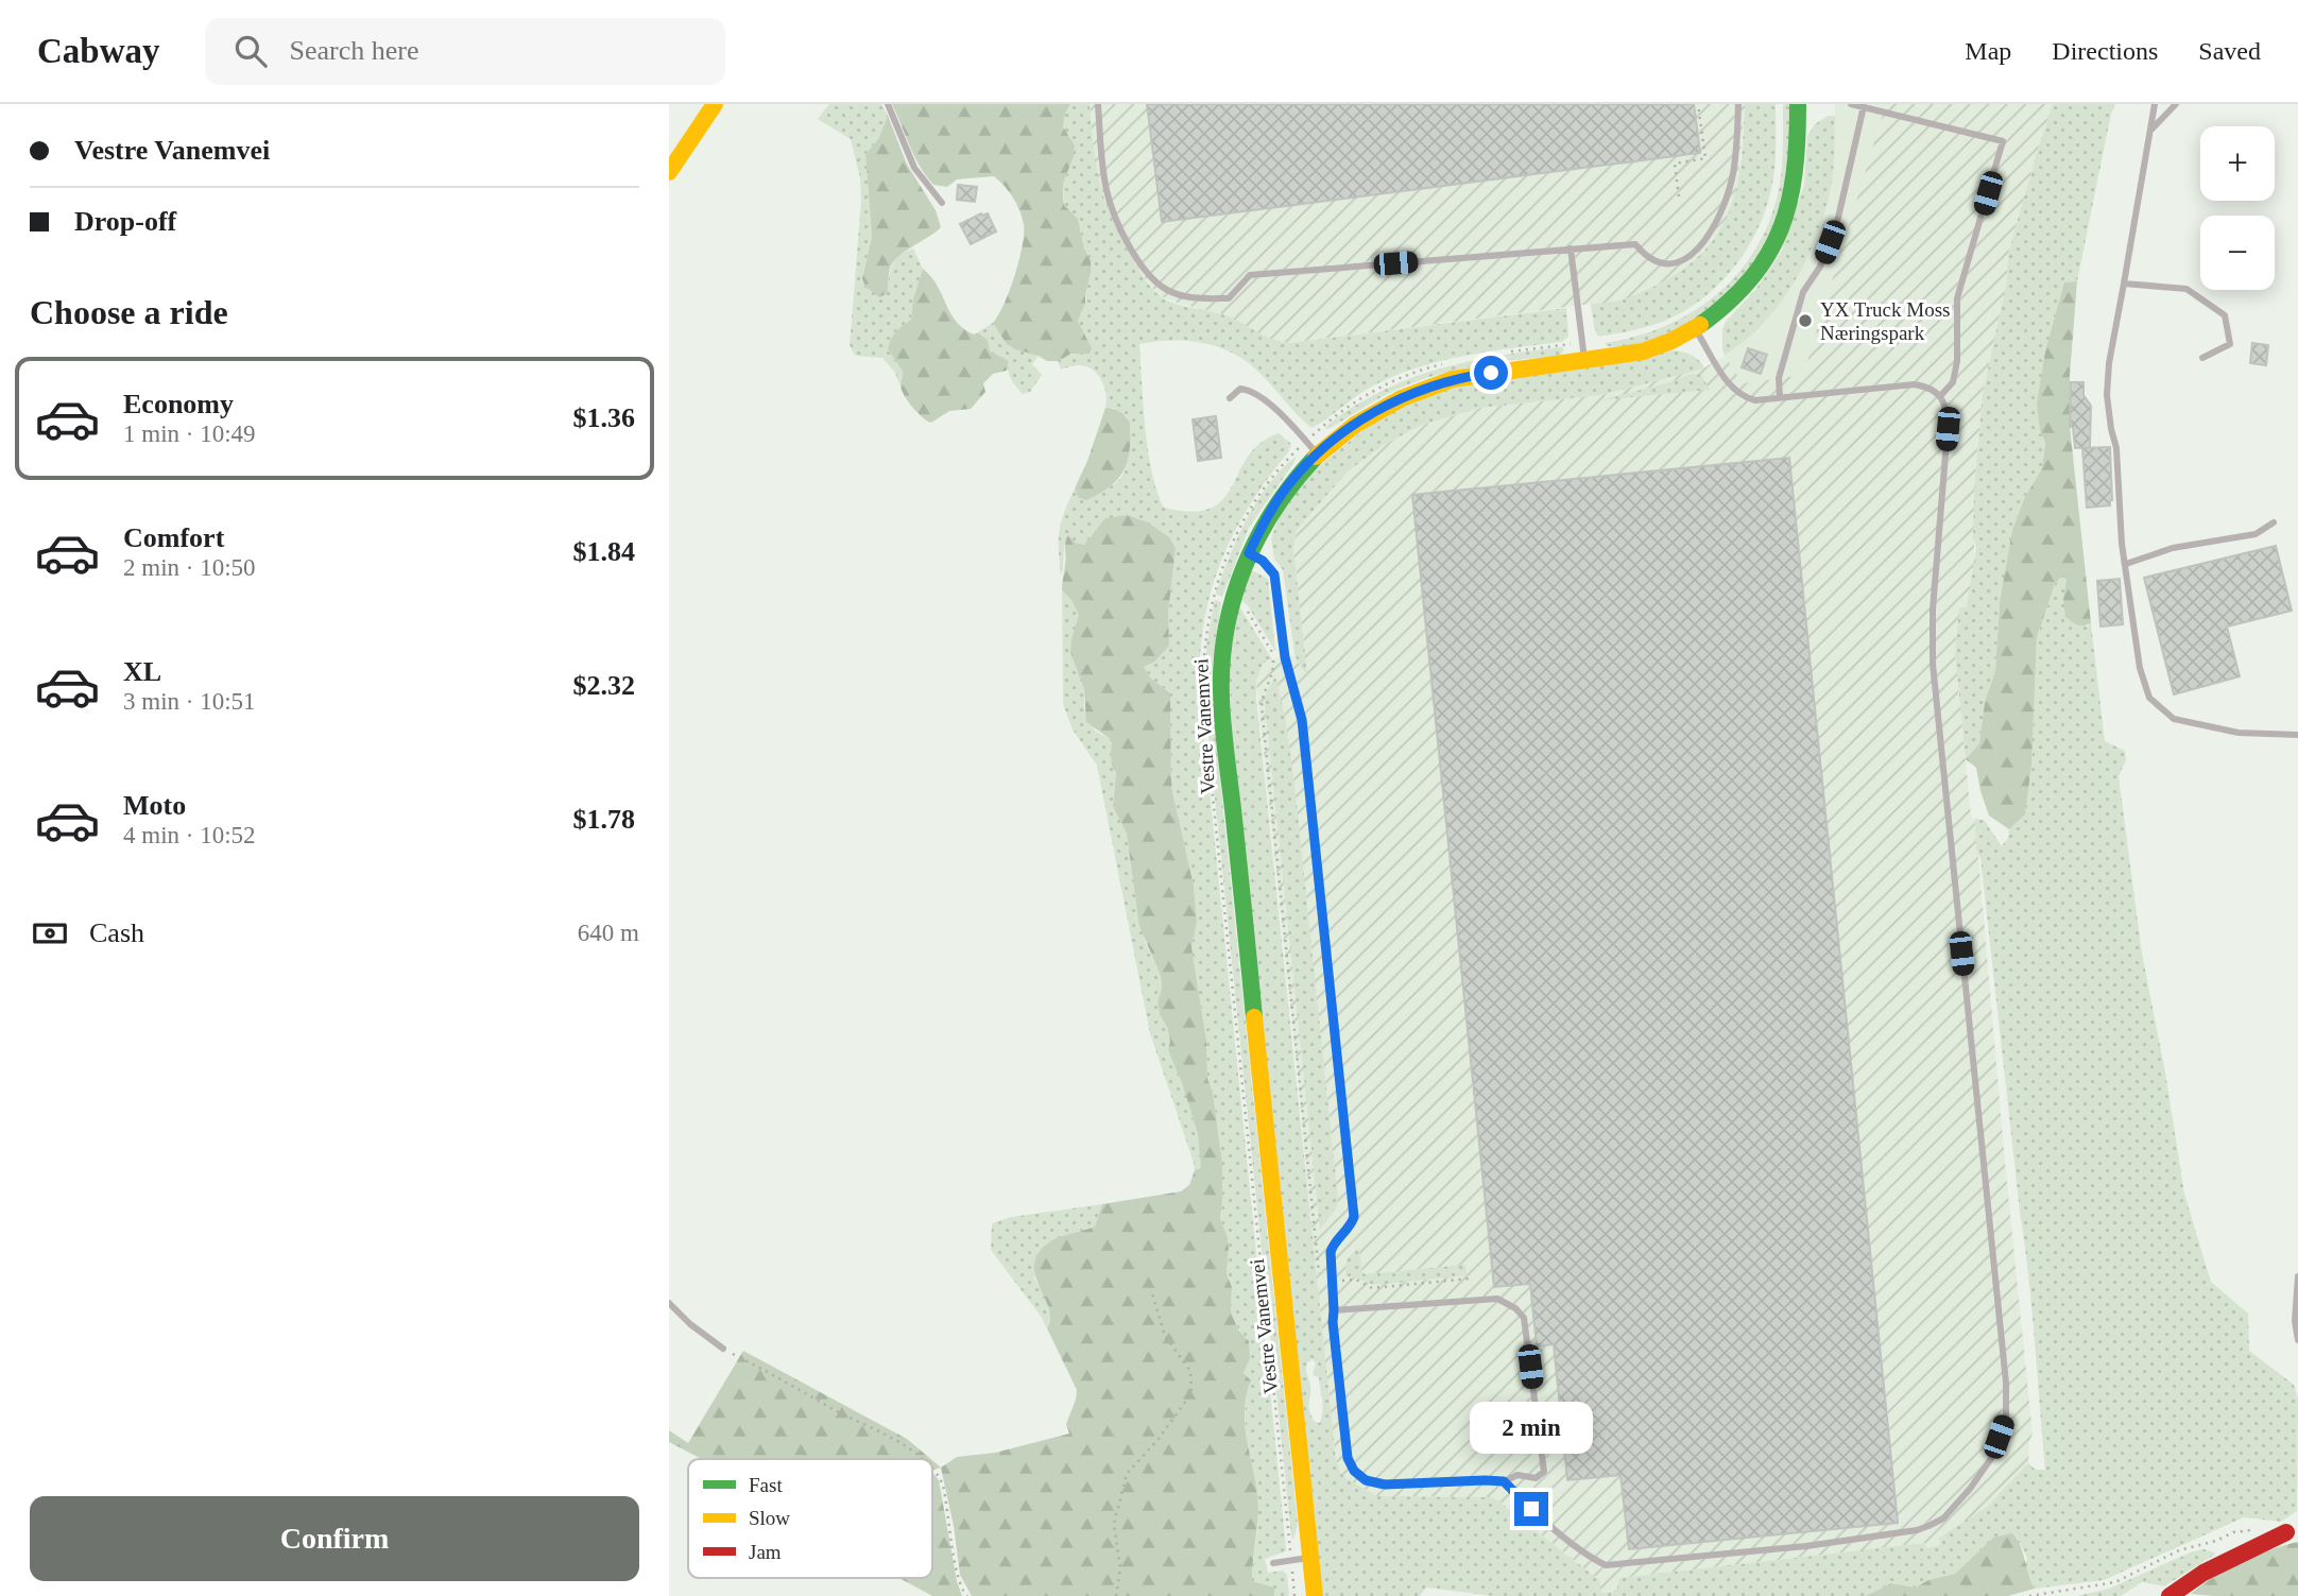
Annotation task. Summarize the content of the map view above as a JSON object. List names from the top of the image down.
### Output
{
  "streets": {
    "street": ["Vestre Vanemvei"]
  },
  "places": ["YX Truck Moss Næringspark"],
  "legend": ["Fast", "Slow", "Jam"],
  "page": {
    "header": "Cabway",
    "search": "Search here",
    "nav": ["Map", "Directions", "Saved"],
    "banner": ["Vestre Vanemvei", "Drop-off"],
    "map_buttons": ["+", "−"],
    "heading": "Choose a ride",
    "list": [
      {
        "name": "Economy",
        "note": "1 min · 10:49",
        "value": "$1.36"
      },
      {
        "name": "Comfort",
        "note": "2 min · 10:50",
        "value": "$1.84"
      },
      {
        "name": "XL",
        "note": "3 min · 10:51",
        "value": "$2.32"
      },
      {
        "name": "Moto",
        "note": "4 min · 10:52",
        "value": "$1.78"
      }
    ],
    "pay": ["Cash", "640 m"],
    "bubble": "2 min",
    "buttons": "Confirm"
  }
}
